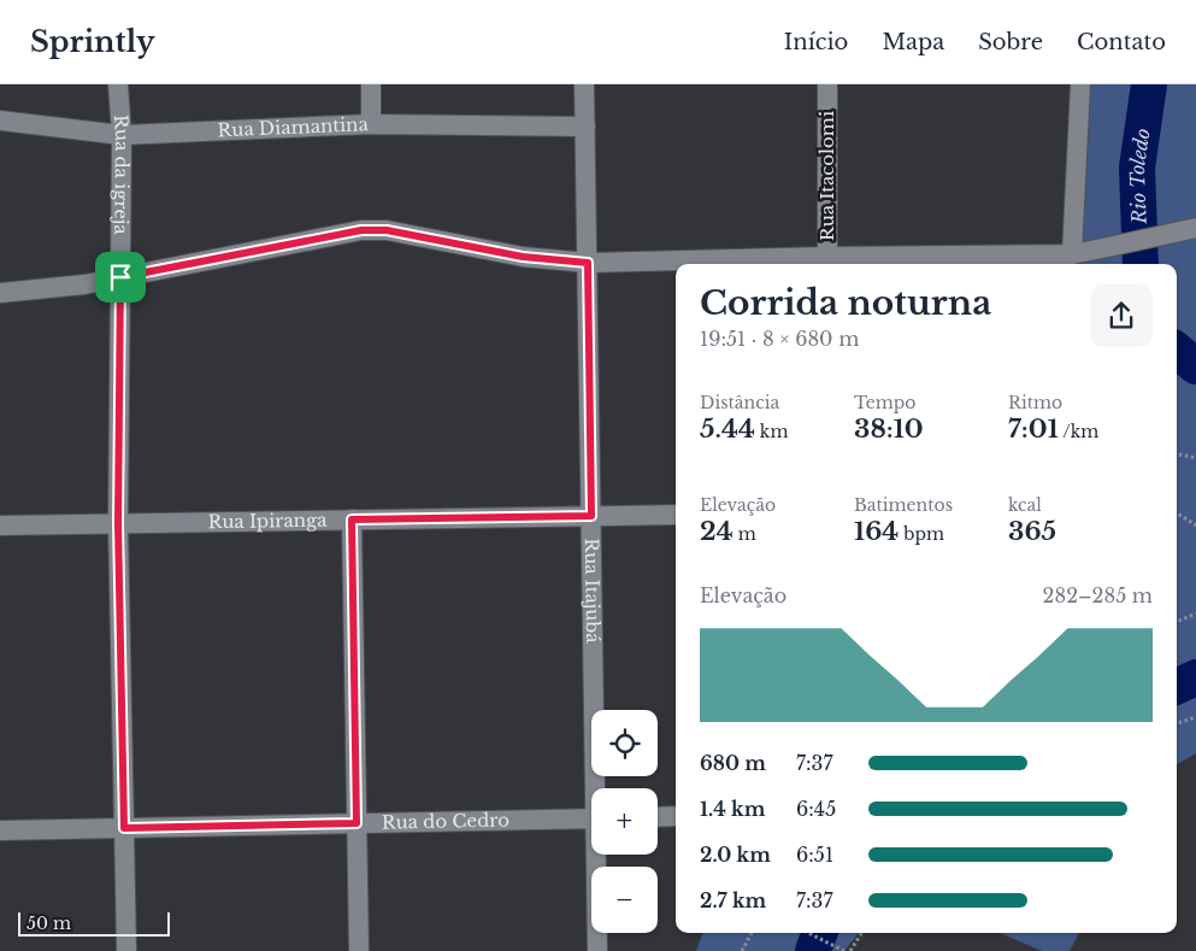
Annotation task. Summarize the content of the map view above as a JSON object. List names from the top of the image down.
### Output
{
  "streets": {
    "street": [
      "Rua Diamantina",
      "Rua da igreja",
      "Rua Itacolomi",
      "Rua Ipiranga",
      "Rua Itajubá",
      "Rua do Cedro"
    ]
  },
  "crossings": [
    ["Rua Diamantina", "Rua da igreja"],
    ["Rua Diamantina", "Rua Itajubá"],
    ["Rua da igreja", "Rua Ipiranga"],
    ["Rua da igreja", "Rua do Cedro"],
    ["Rua Ipiranga", "Rua Itajubá"]
  ],
  "water": ["Rio Toledo"],
  "scale_bar": "50 m",
  "page": {
    "header": "Sprintly",
    "nav": [
      "Início",
      "Mapa",
      "Sobre",
      "Contato"
    ],
    "heading": ["Corrida noturna", "19:51 · 8 × 680 m"],
    "stats": [
      ["Distância", "5.44 km"],
      ["Tempo", "38:10"],
      ["Ritmo", "7:01 /km"],
      ["Elevação", "24 m"],
      ["Batimentos", "164 bpm"],
      ["kcal", "365"]
    ],
    "chart": ["Elevação", "282–285 m"],
    "map_buttons": ["+", "−"],
    "list": [
      {
        "name": "680 m",
        "note": "7:37"
      },
      {
        "name": "1.4 km",
        "note": "6:45"
      },
      {
        "name": "2.0 km",
        "note": "6:51"
      },
      {
        "name": "2.7 km",
        "note": "7:37"
      }
    ],
    "scale": "50 m"
  }
}
